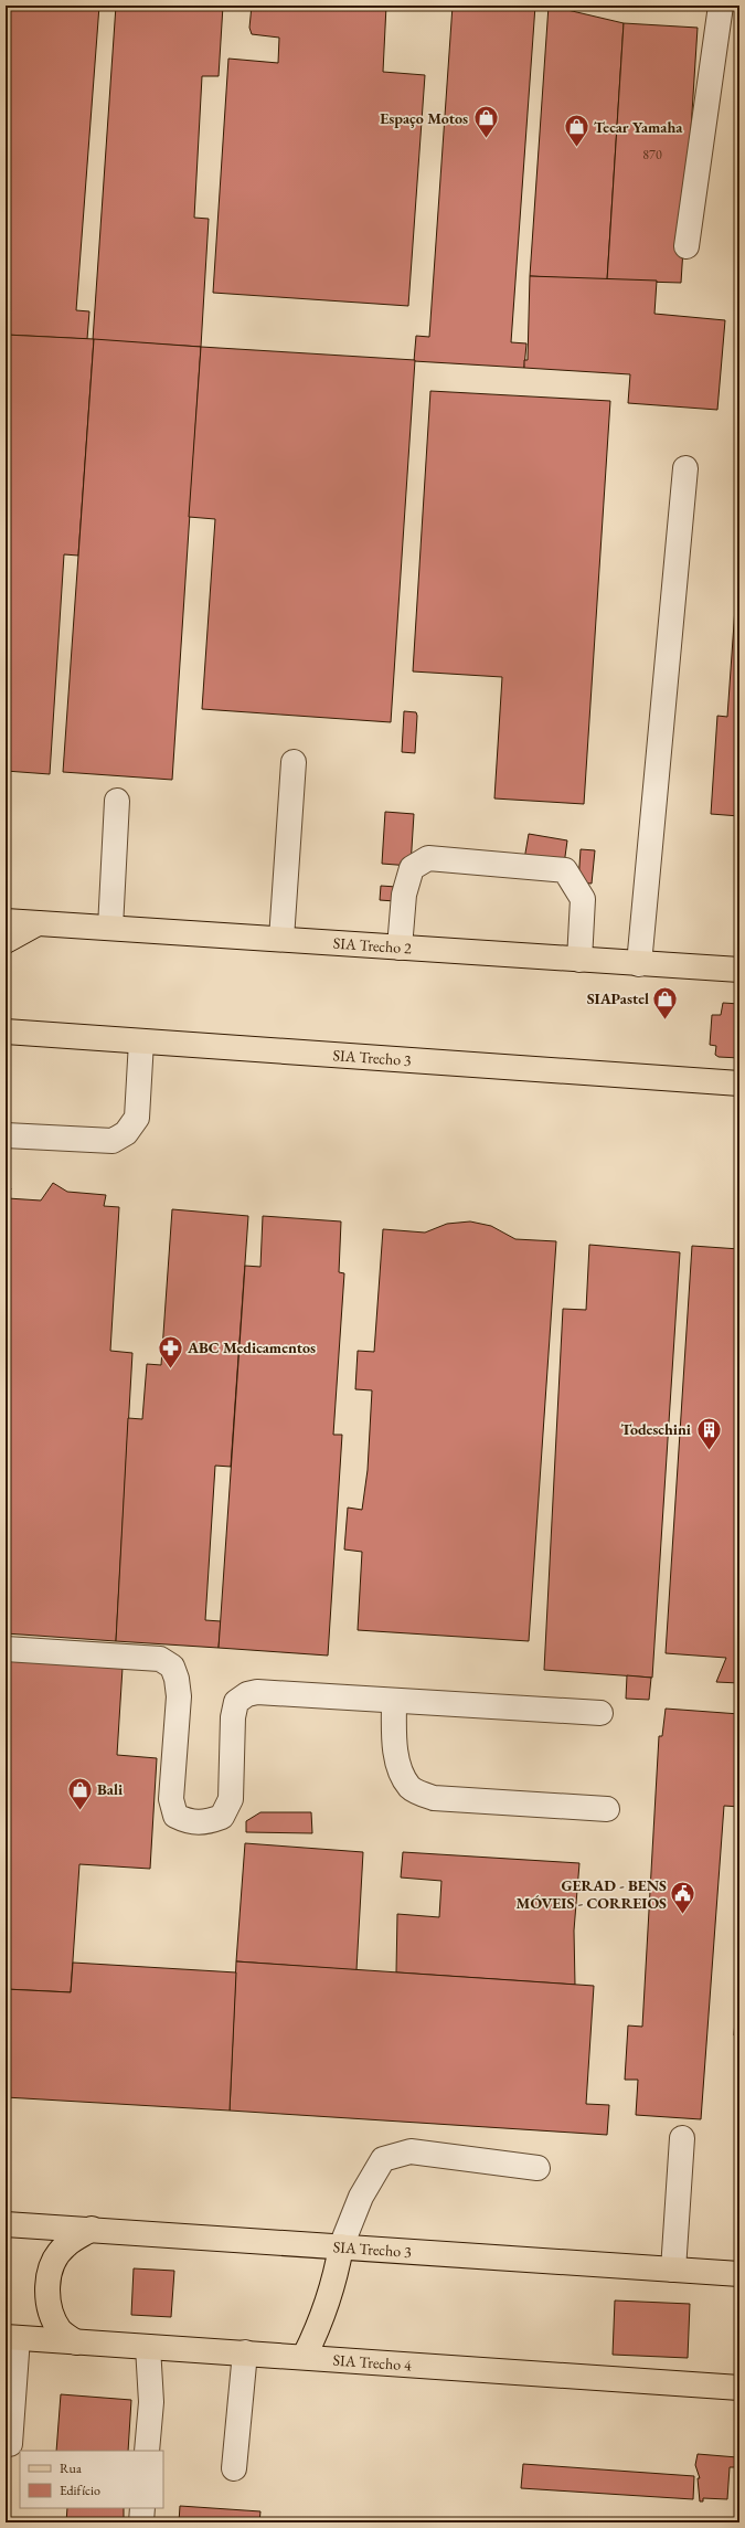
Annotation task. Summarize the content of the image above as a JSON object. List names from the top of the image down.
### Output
{
  "streets": {
    "main road": ["SIA Trecho 2", "SIA Trecho 3", "SIA Trecho 4"]
  },
  "places": {
    "shop": [
      "Espaço Motos",
      "Tecar Yamaha",
      "SIAPastel",
      "Bali"
    ],
    "pharmacy": ["ABC Medicamentos"],
    "building": ["Todeschini"],
    "public building": ["GERAD - BENS MÓVEIS - CORREIOS"]
  },
  "house_numbers": ["870"],
  "legend": ["Rua", "Edifício"]
}
